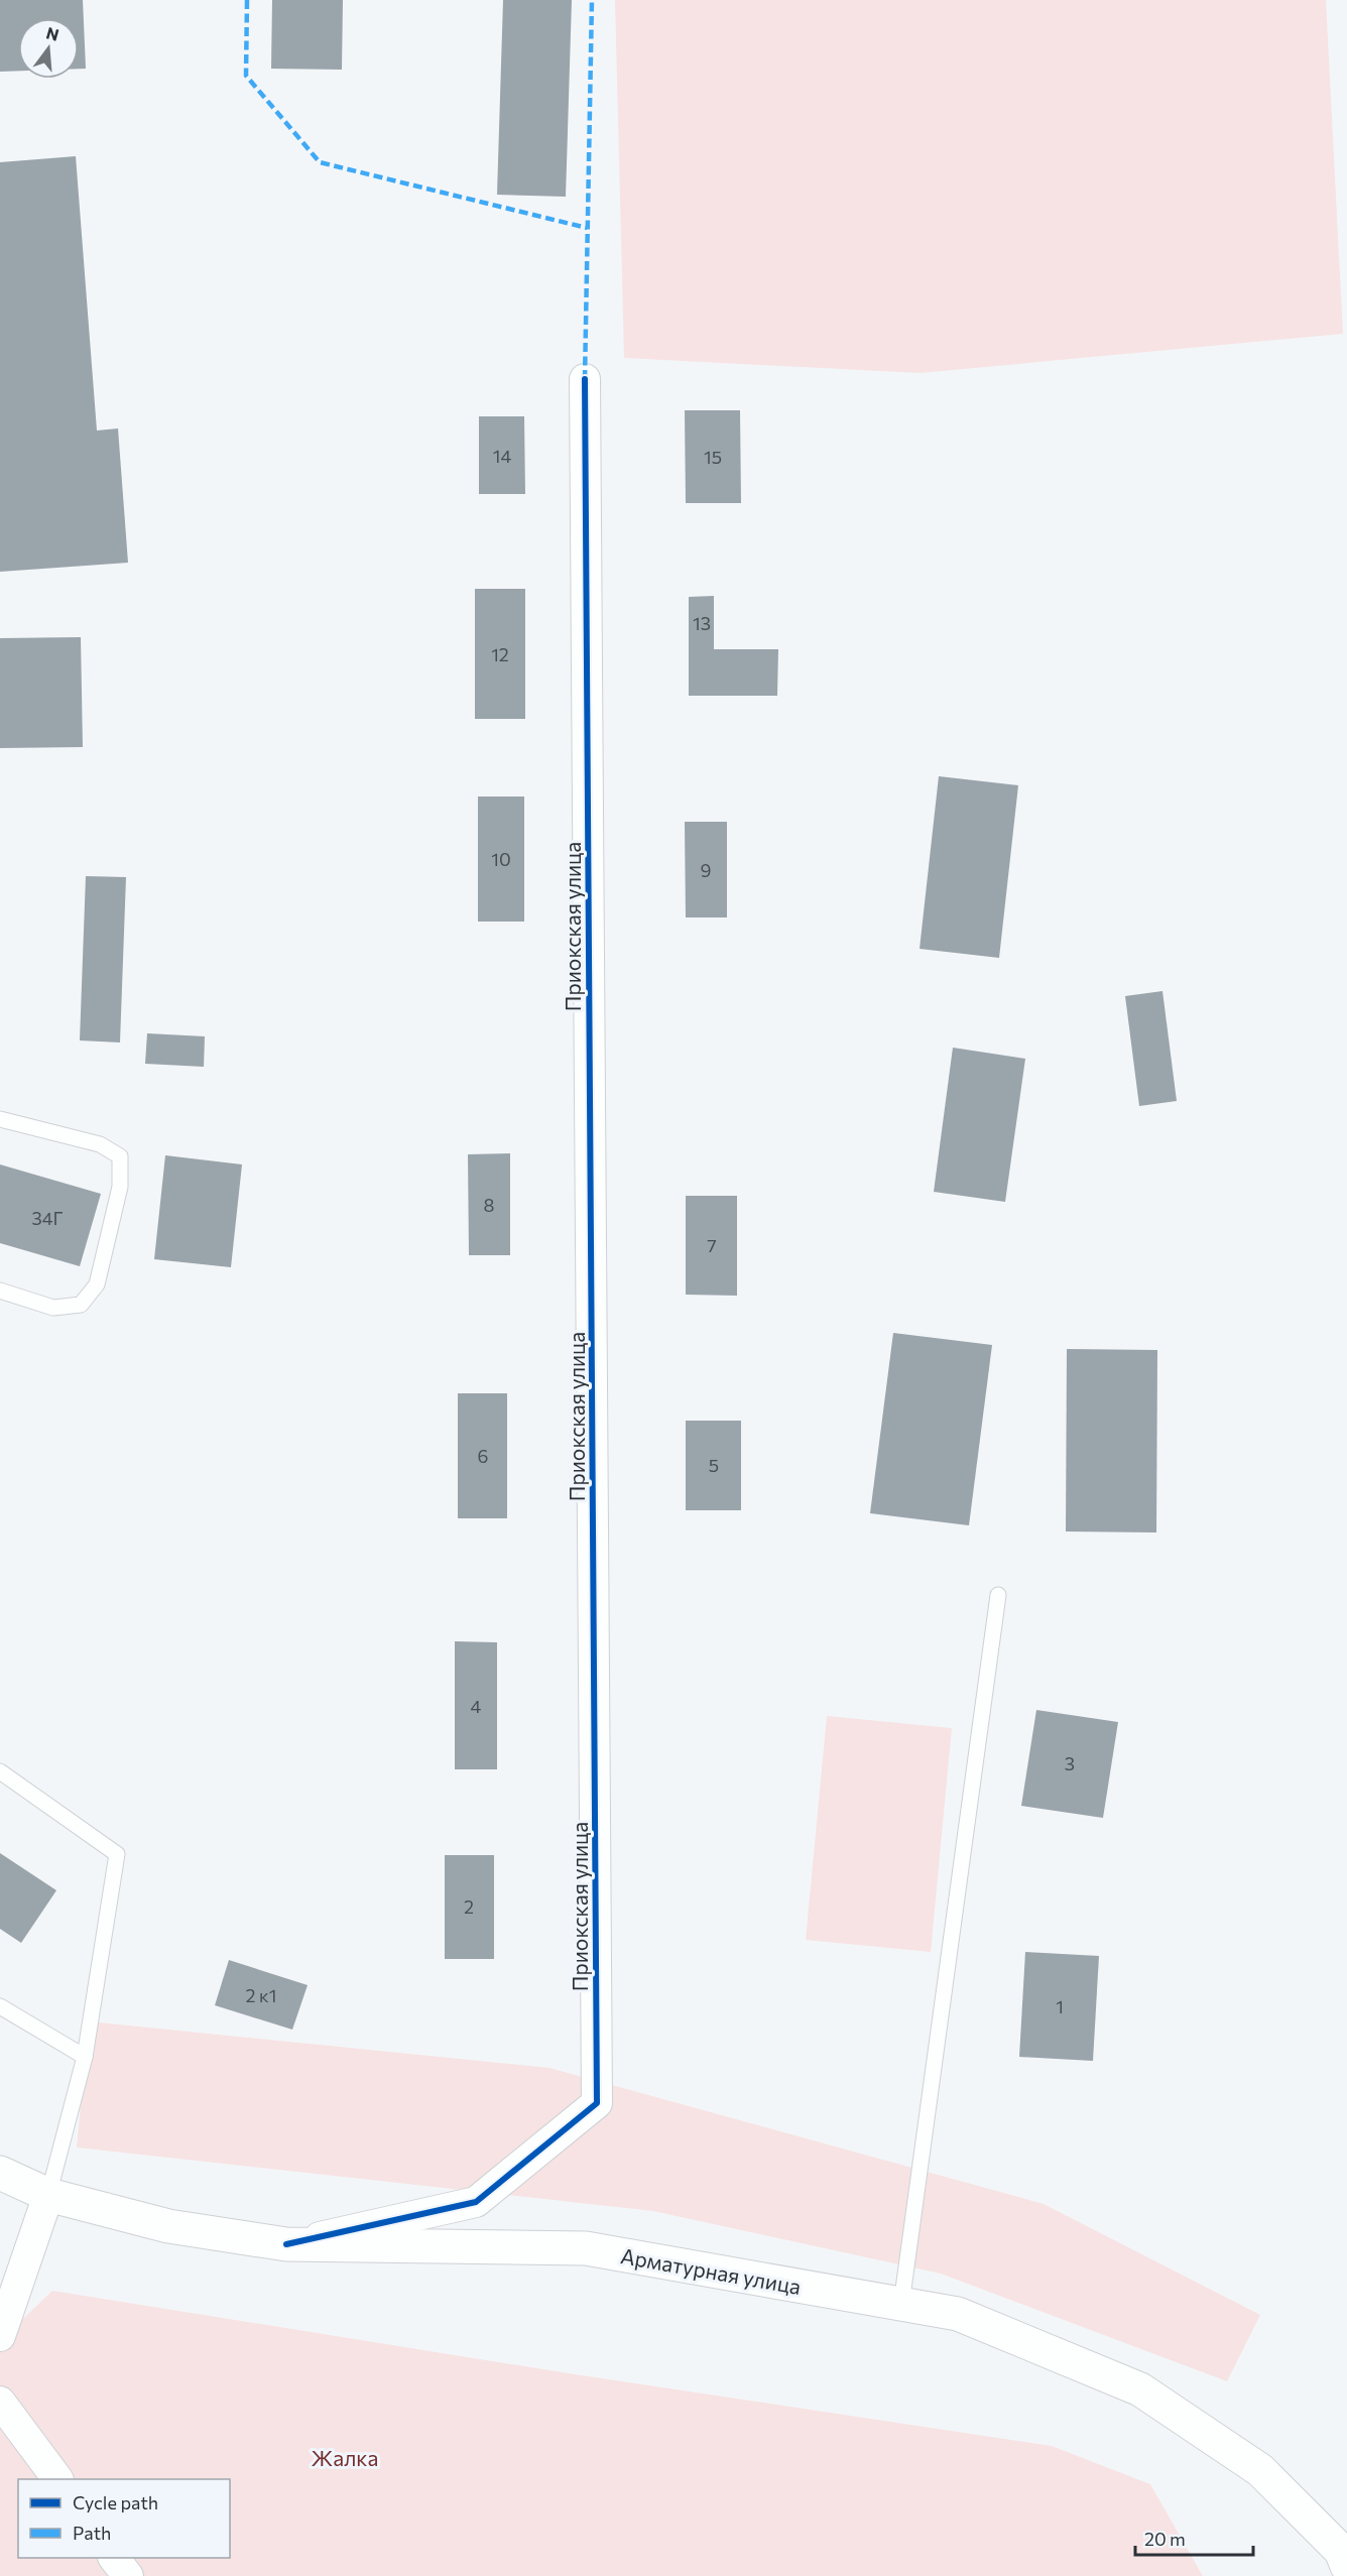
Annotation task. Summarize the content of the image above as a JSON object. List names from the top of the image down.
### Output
{
  "streets": {
    "street": ["Приокская улица", "Арматурная улица"]
  },
  "crossings": [
    ["Приокская улица", "Арматурная улица"]
  ],
  "parks": ["Жалка"],
  "house_numbers": [
    "14",
    "15",
    "13",
    "12",
    "10",
    "9",
    "8",
    "34Г",
    "7",
    "6",
    "5",
    "4",
    "3",
    "2",
    "2 к1",
    "1"
  ],
  "legend": ["Cycle path", "Path"],
  "scale_bar": "20 m",
  "north": "top"
}
